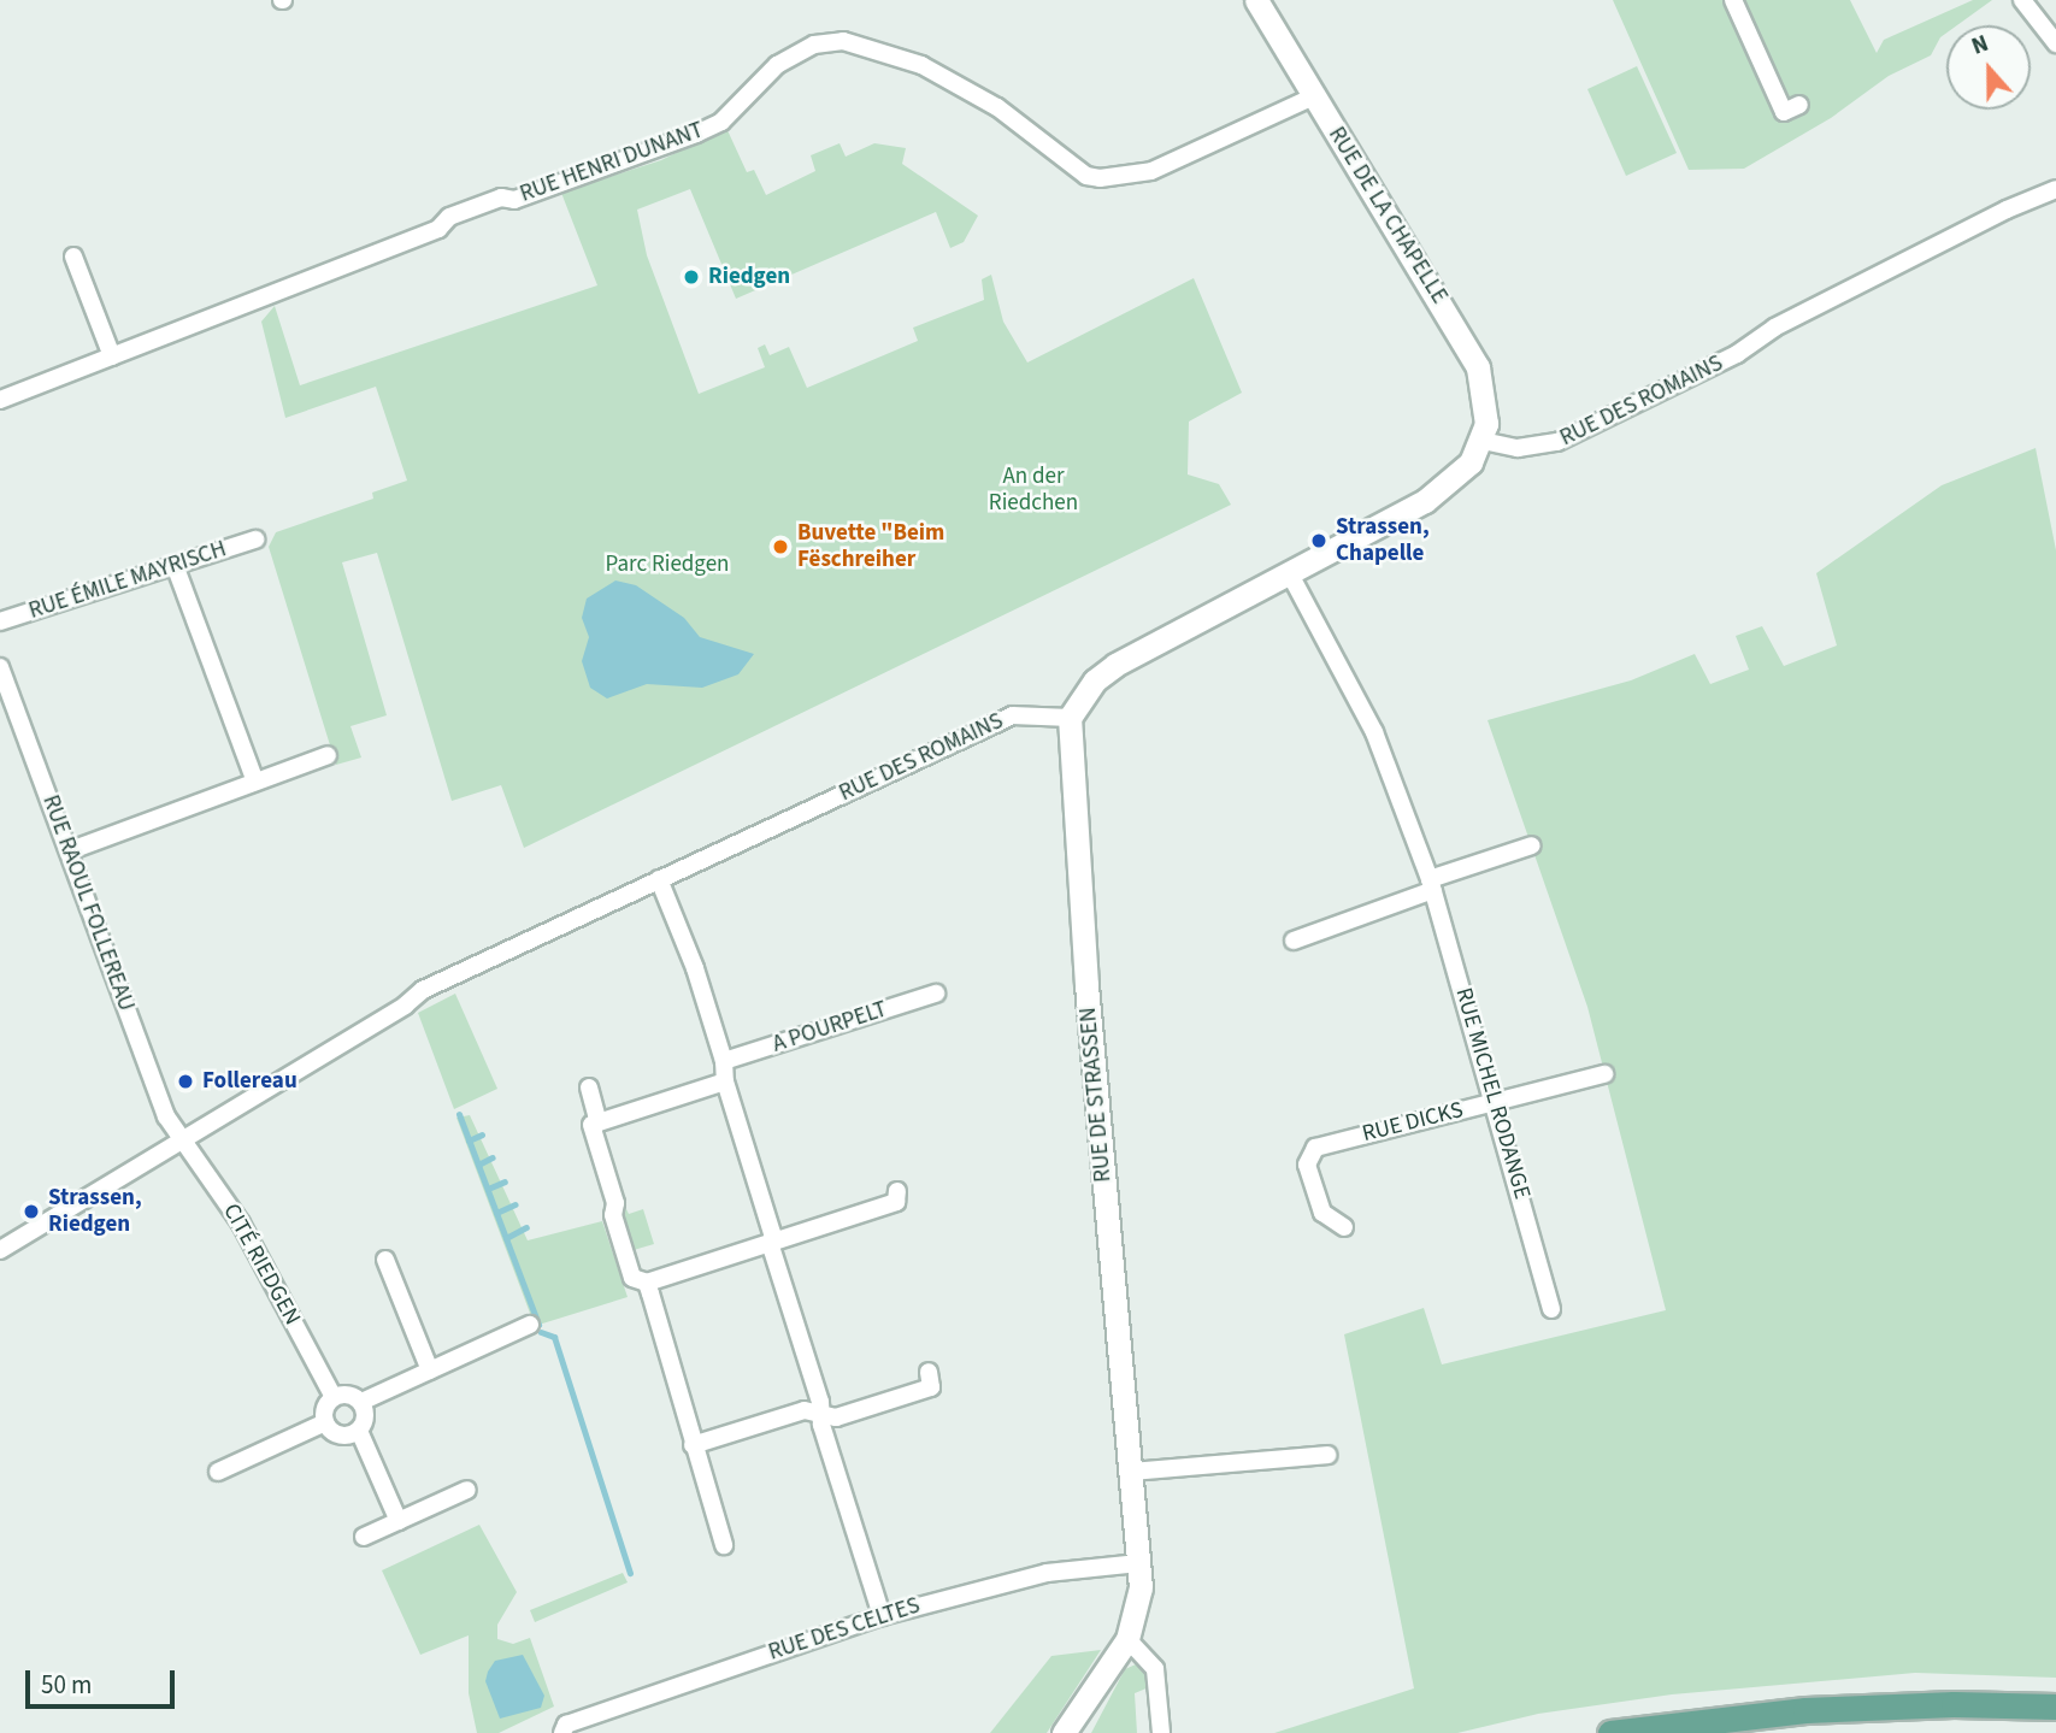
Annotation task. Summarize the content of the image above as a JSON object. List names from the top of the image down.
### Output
{
  "streets": {
    "main road": ["RUE DE LA CHAPELLE", "RUE DE STRASSEN"],
    "street": [
      "RUE HENRI DUNANT",
      "RUE DES ROMAINS",
      "RUE ÉMILE MAYRISCH",
      "RUE RAOUL FOLLEREAU",
      "A POURPELT",
      "RUE MICHEL RODANGE",
      "RUE DICKS",
      "CITÉ RIEDGEN",
      "RUE DES CELTES"
    ]
  },
  "crossings": [
    ["RUE HENRI DUNANT", "RUE DE LA CHAPELLE"],
    ["RUE DE LA CHAPELLE", "RUE DES ROMAINS"],
    ["RUE DES ROMAINS", "RUE RAOUL FOLLEREAU"],
    ["RUE DES ROMAINS", "RUE DE STRASSEN"],
    ["RUE DES ROMAINS", "CITÉ RIEDGEN"],
    ["RUE RAOUL FOLLEREAU", "CITÉ RIEDGEN"],
    ["RUE MICHEL RODANGE", "RUE DICKS"],
    ["RUE DE STRASSEN", "RUE DES CELTES"]
  ],
  "parks": ["An der Riedchen", "Parc Riedgen"],
  "places": [
    "Riedgen",
    "Strassen, Chapelle",
    "Buvette \"Beim Fëschreiher",
    "Follereau",
    "Strassen, Riedgen"
  ],
  "scale_bar": "50 m",
  "north": "top"
}
